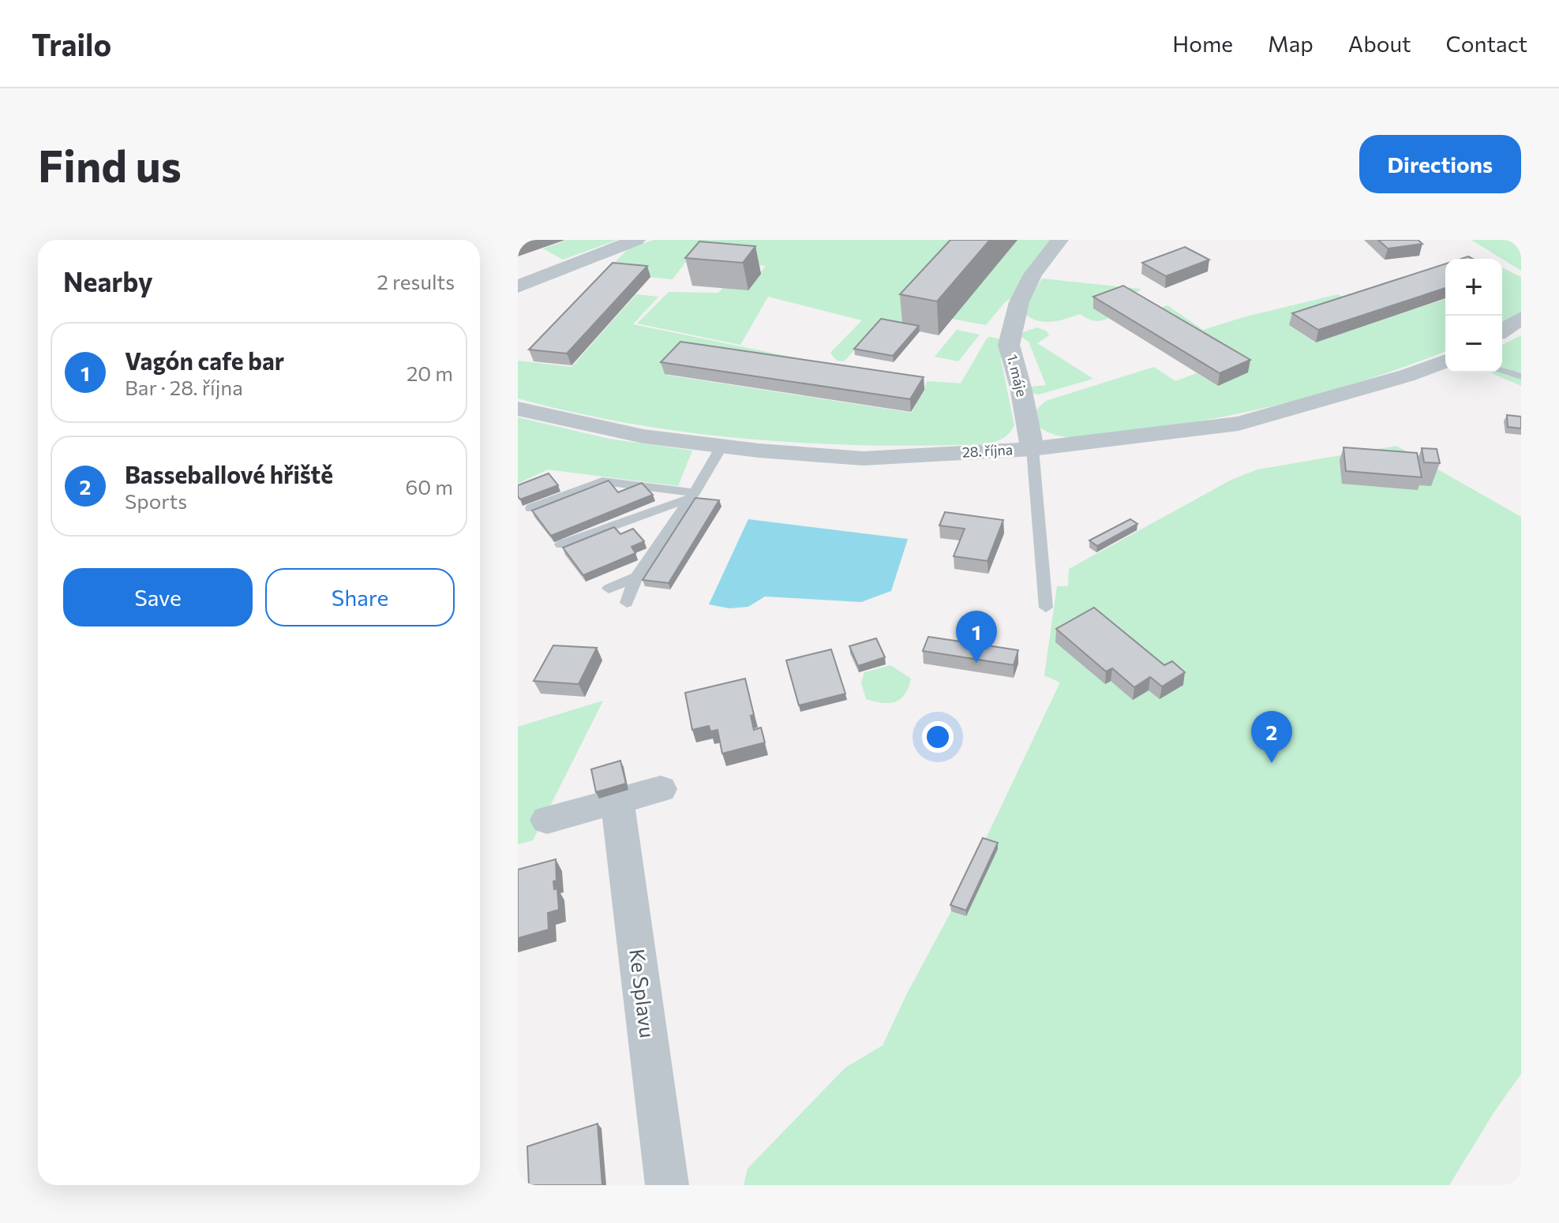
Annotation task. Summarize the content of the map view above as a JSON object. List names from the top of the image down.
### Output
{
  "streets": {
    "street": ["1. máje", "28. října", "Ke Splavu"]
  },
  "crossings": [
    ["1. máje", "28. října"]
  ],
  "page": {
    "header": "Trailo",
    "nav": [
      "Home",
      "Map",
      "About",
      "Contact"
    ],
    "buttons": [
      "Directions",
      ["Save", "Share"]
    ],
    "title": "Find us",
    "heading": ["Nearby", "2 results"],
    "map_buttons": ["+", "−"],
    "list": [
      {
        "mark": "1",
        "name": "Vagón cafe bar",
        "note": "Bar · 28. října",
        "value": "20 m"
      },
      {
        "mark": "2",
        "name": "Basseballové hřiště",
        "note": "Sports",
        "value": "60 m"
      }
    ],
    "pins": ["1", "2"]
  }
}
